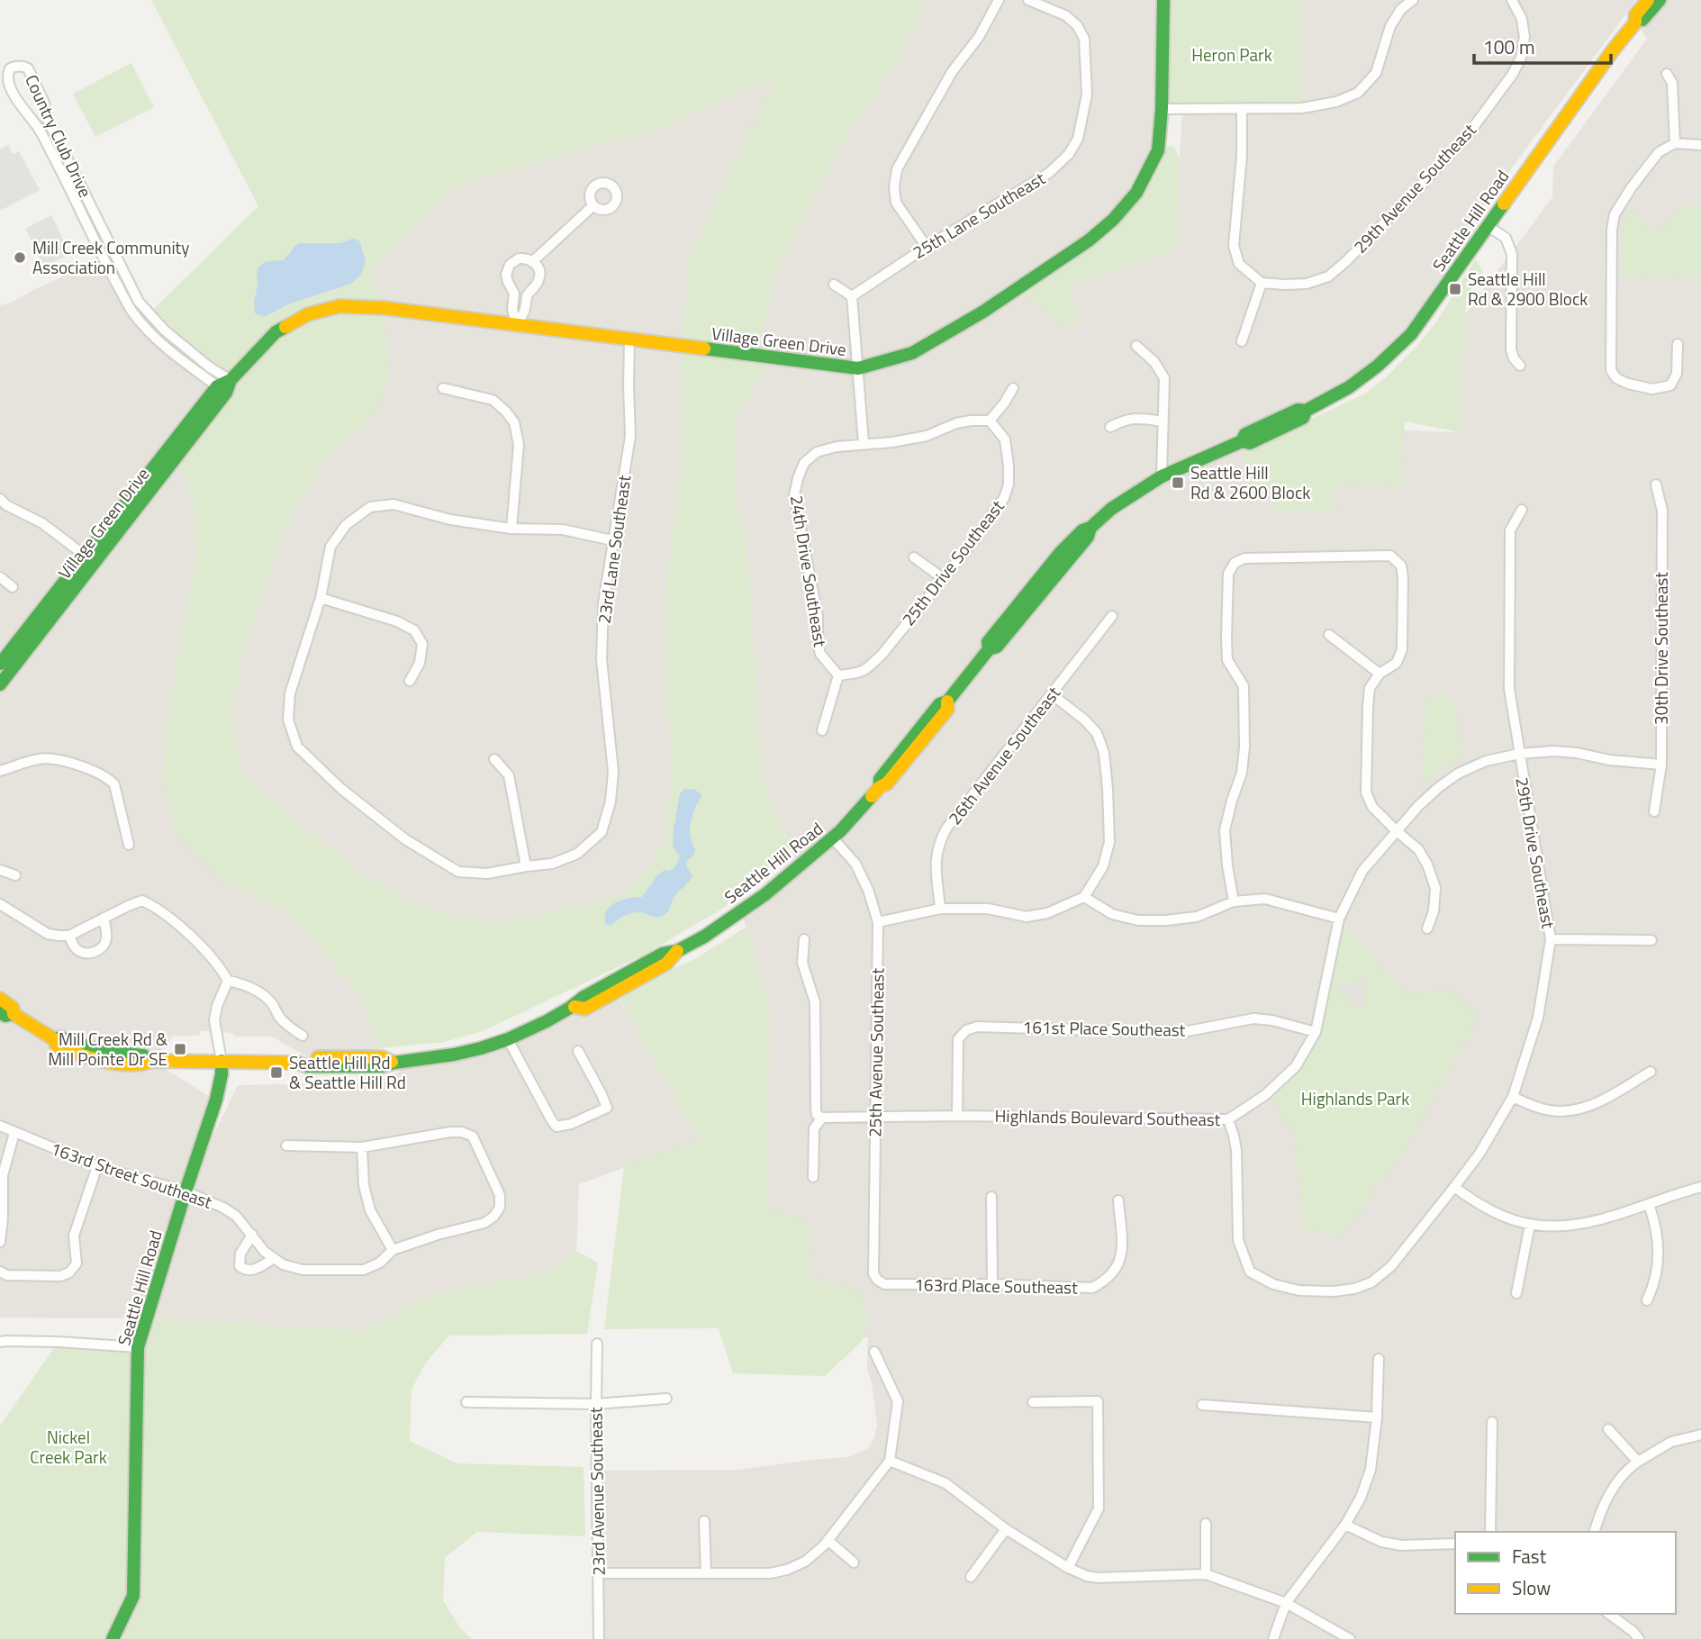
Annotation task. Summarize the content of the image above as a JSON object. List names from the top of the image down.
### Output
{
  "streets": {
    "street": [
      "Country Club Drive",
      "29th Avenue Southeast",
      "25th Lane Southeast",
      "Seattle Hill Road",
      "Village Green Drive",
      "23rd Lane Southeast",
      "25th Drive Southeast",
      "24th Drive Southeast",
      "30th Drive Southeast",
      "26th Avenue Southeast",
      "29th Drive Southeast",
      "161st Place Southeast",
      "25th Avenue Southeast",
      "Highlands Boulevard Southeast",
      "163rd Street Southeast",
      "163rd Place Southeast",
      "23rd Avenue Southeast"
    ]
  },
  "crossings": [
    ["Country Club Drive", "Village Green Drive"],
    ["Seattle Hill Road", "25th Avenue Southeast"],
    ["Seattle Hill Road", "163rd Street Southeast"],
    ["Village Green Drive", "23rd Lane Southeast"],
    ["25th Drive Southeast", "24th Drive Southeast"],
    ["30th Drive Southeast", "Highlands Boulevard Southeast"],
    ["29th Drive Southeast", "Highlands Boulevard Southeast"],
    ["161st Place Southeast", "Highlands Boulevard Southeast"],
    ["25th Avenue Southeast", "Highlands Boulevard Southeast"],
    ["25th Avenue Southeast", "163rd Place Southeast"]
  ],
  "parks": ["Heron Park", "Highlands Park", "Nickel Creek Park"],
  "places": {
    "other": ["Mill Creek Community Association"],
    "transit": [
      "Seattle Hill Rd & 2900 Block",
      "Seattle Hill Rd & 2600 Block",
      "Mill Creek Rd & Mill Pointe Dr SE",
      "Seattle Hill Rd & Seattle Hill Rd"
    ]
  },
  "legend": ["Fast", "Slow"],
  "scale_bar": "100 m"
}
